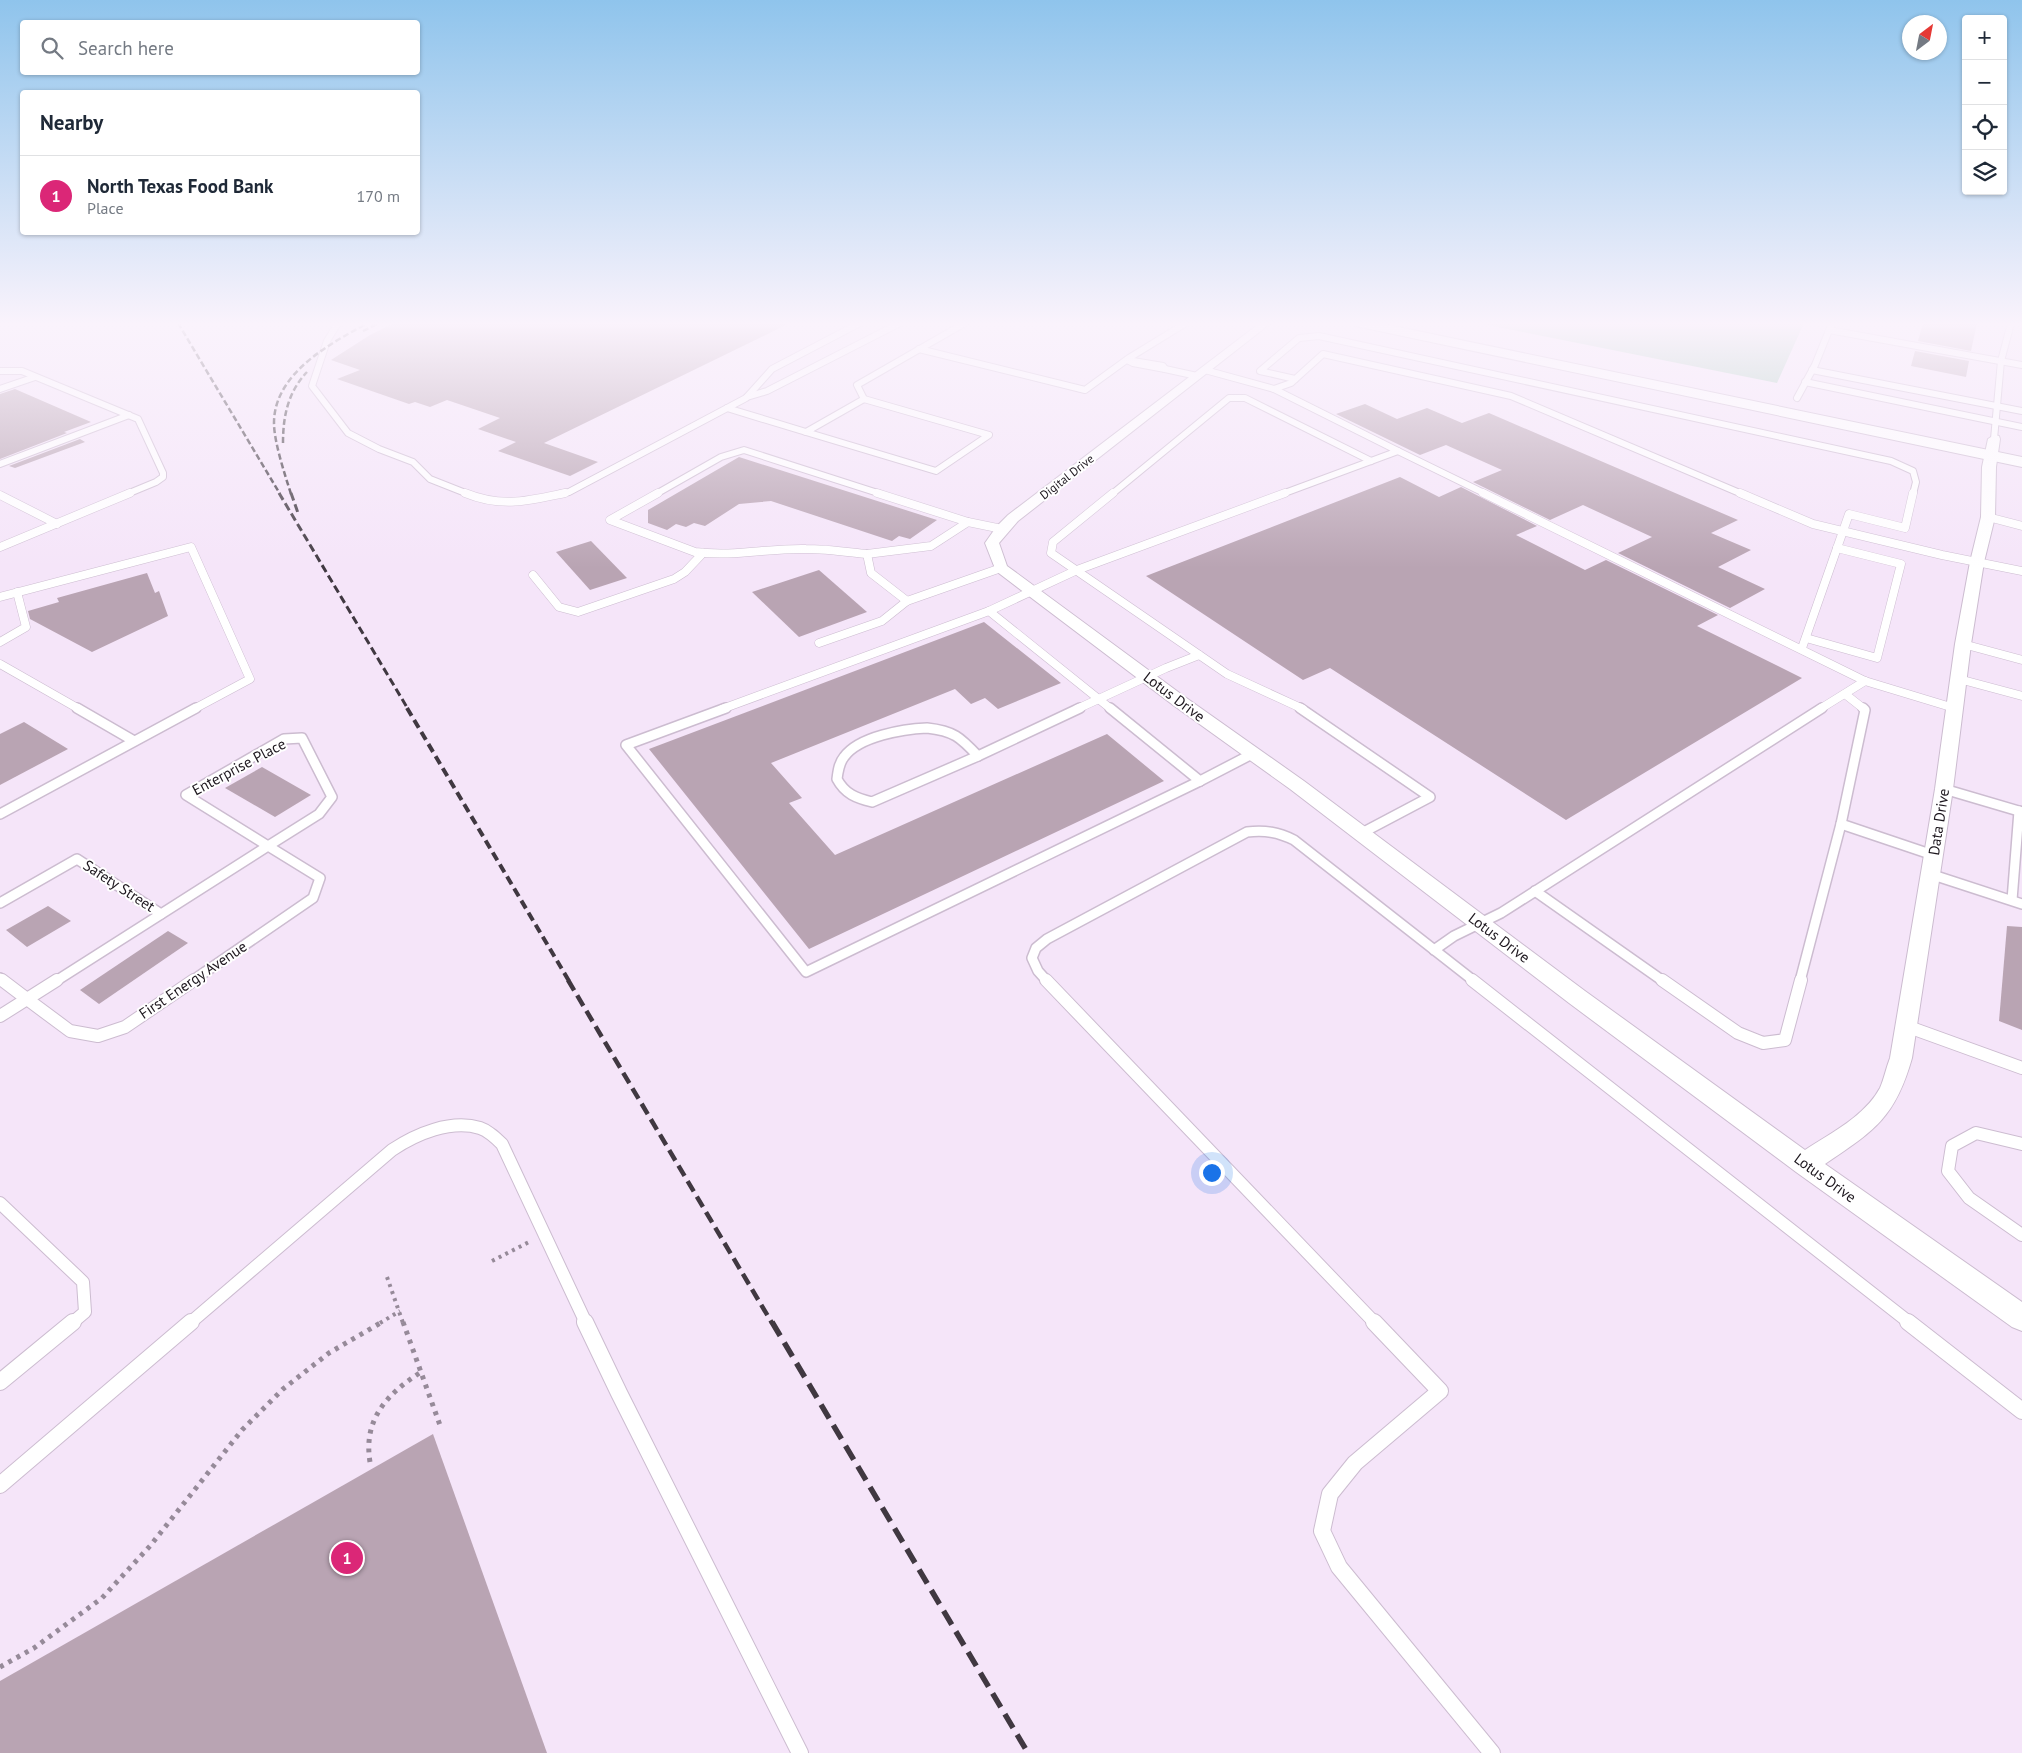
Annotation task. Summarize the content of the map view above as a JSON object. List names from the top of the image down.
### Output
{
  "streets": {
    "street": ["Digital Drive", "Lotus Drive", "Data Drive"],
    "lane": ["Enterprise Place", "Safety Street", "First Energy Avenue"]
  },
  "crossings": [
    ["Lotus Drive", "Data Drive"],
    ["Enterprise Place", "Safety Street"],
    ["Enterprise Place", "First Energy Avenue"]
  ],
  "north": "top right",
  "page": {
    "map_buttons": ["+", "−"],
    "search": "Search here",
    "heading": "Nearby",
    "list": [
      {
        "mark": "1",
        "name": "North Texas Food Bank",
        "note": "Place",
        "value": "170 m"
      }
    ],
    "pins": "1"
  }
}
